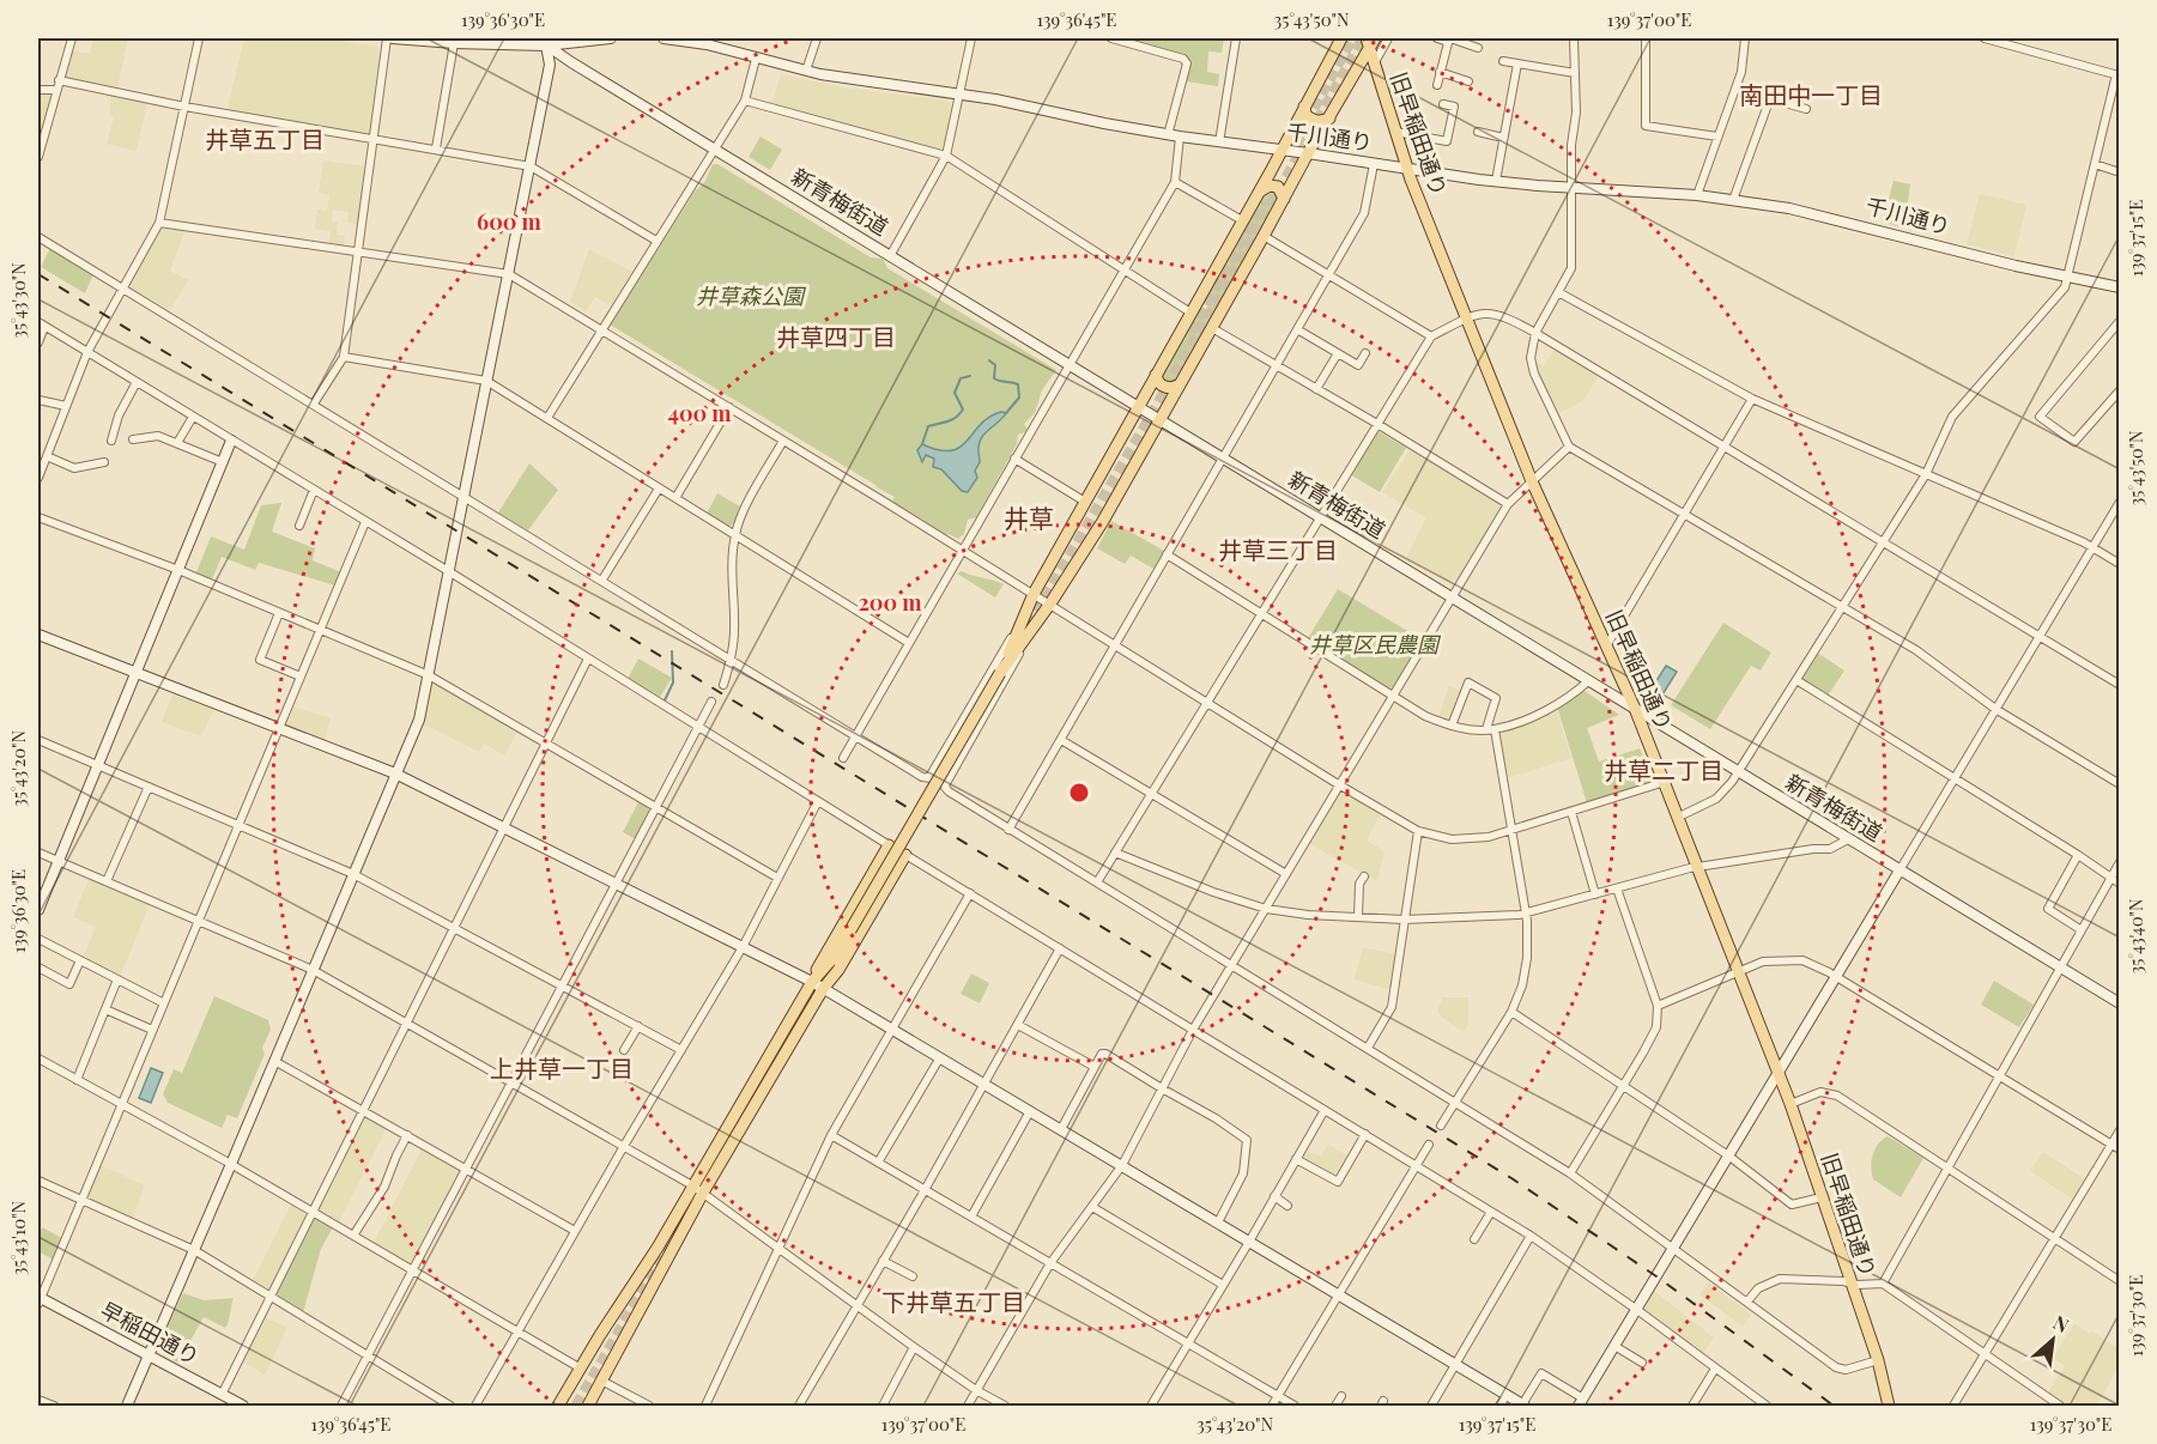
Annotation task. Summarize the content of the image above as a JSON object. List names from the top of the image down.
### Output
{
  "streets": {
    "main road": ["旧早稲田通り"],
    "street": ["千川通り", "新青梅街道", "早稲田通り"]
  },
  "crossings": [
    ["旧早稲田通り", "千川通り"],
    ["旧早稲田通り", "新青梅街道"]
  ],
  "districts": [
    "南田中一丁目",
    "井草五丁目",
    "井草四丁目",
    "井草",
    "井草三丁目",
    "井草二丁目",
    "上井草一丁目",
    "下井草五丁目"
  ],
  "parks": ["井草森公園", "井草区民農園"],
  "north": "top right",
  "coordinates": [
    "139°36'30\"E",
    "139°36'45\"E",
    "35°43'50\"N",
    "139°37'00\"E",
    "139°37'15\"E",
    "35°43'30\"N",
    "35°43'20\"N",
    "35°43'40\"N",
    "35°43'10\"N",
    "139°37'30\"E"
  ],
  "rings": ["600 m", "400 m", "200 m"]
}
